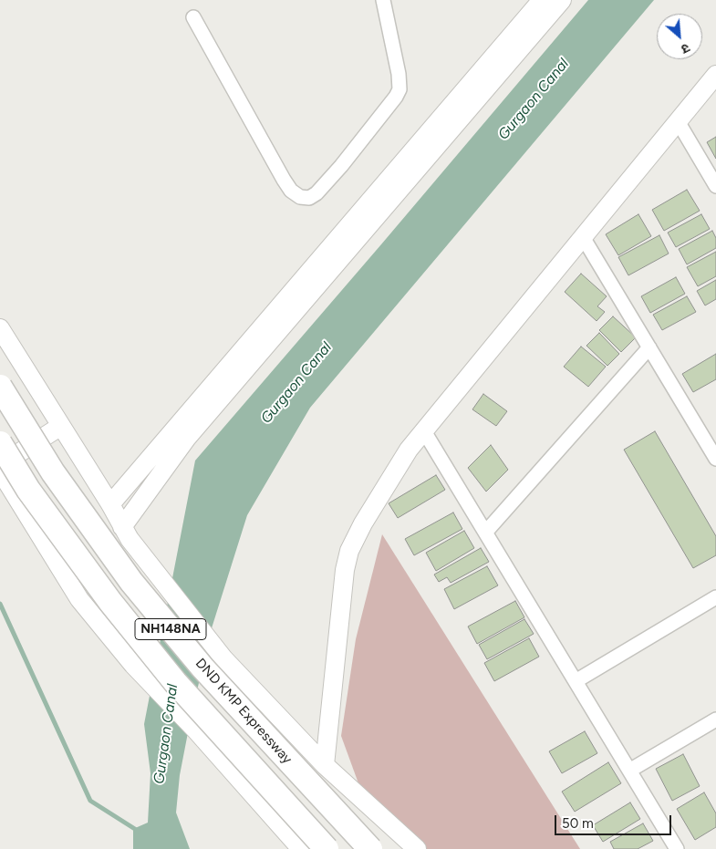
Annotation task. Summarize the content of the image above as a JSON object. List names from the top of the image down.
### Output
{
  "streets": {
    "highway": ["NH148NA", "DND KMP Expressway"]
  },
  "water": ["Gurgaon Canal"],
  "scale_bar": "50 m",
  "north": "bottom right"
}
